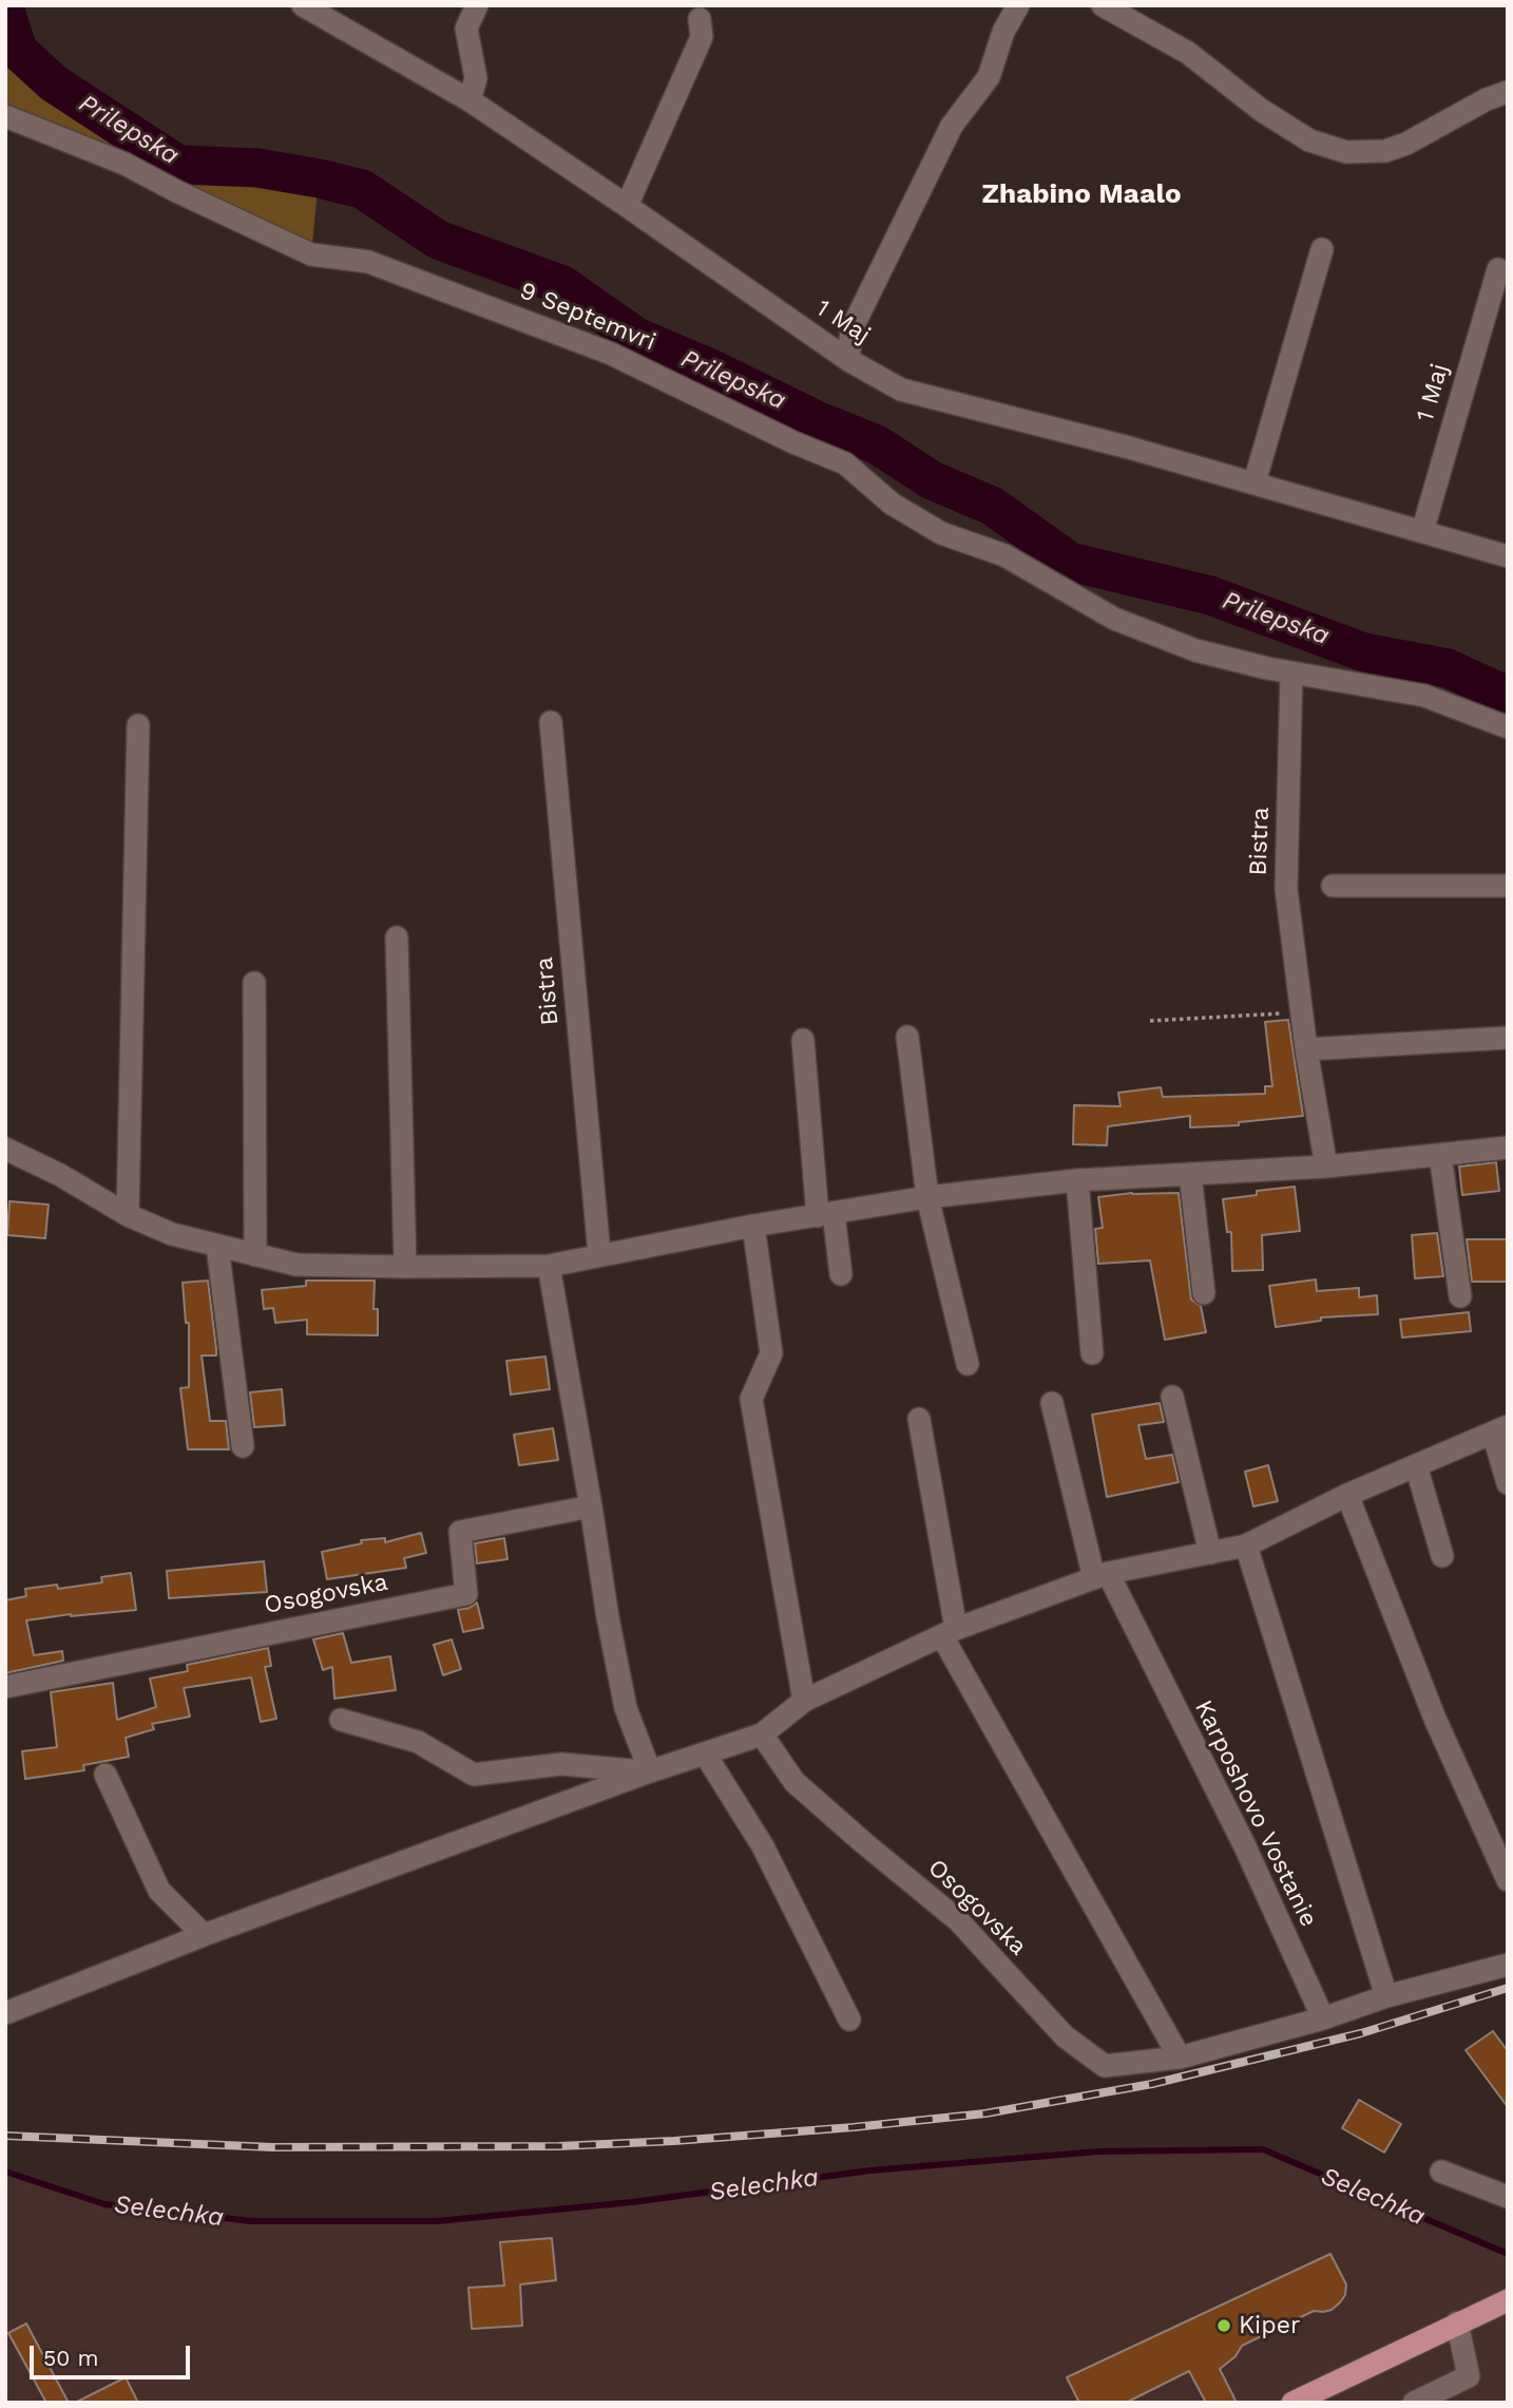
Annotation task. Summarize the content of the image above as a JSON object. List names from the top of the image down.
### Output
{
  "streets": {
    "street": [
      "9 Septemvri",
      "1 Maj",
      "Bistra",
      "Osogovska",
      "Karposhovo Vostanie"
    ]
  },
  "crossings": [
    ["9 Septemvri", "Bistra"],
    ["Osogovska", "Karposhovo Vostanie"]
  ],
  "districts": ["Zhabino Maalo"],
  "water": ["Prilepska", "Selechka"],
  "places": ["Kiper"],
  "scale_bar": "50 m"
}
